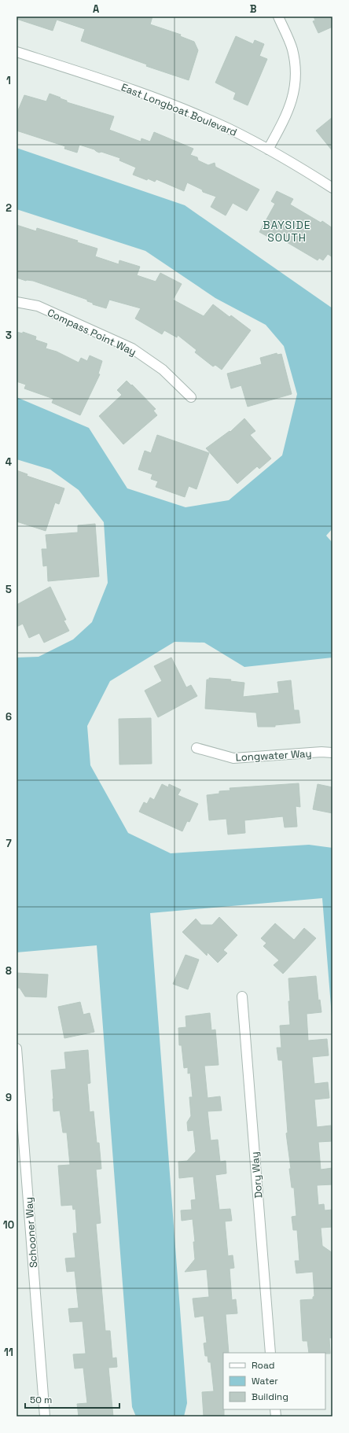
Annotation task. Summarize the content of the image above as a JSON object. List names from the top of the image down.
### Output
{
  "streets": {
    "street": [
      "East Longboat Boulevard",
      "Compass Point Way",
      "Longwater Way",
      "Dory Way",
      "Schooner Way"
    ]
  },
  "districts": ["BAYSIDE SOUTH"],
  "legend": ["Road", "Water", "Building"],
  "scale_bar": "50 m",
  "grid": {
    "columns": ["A", "B"],
    "rows": [
      "1",
      "2",
      "3",
      "4",
      "5",
      "6",
      "7",
      "8",
      "9",
      "10",
      "11"
    ]
  }
}
